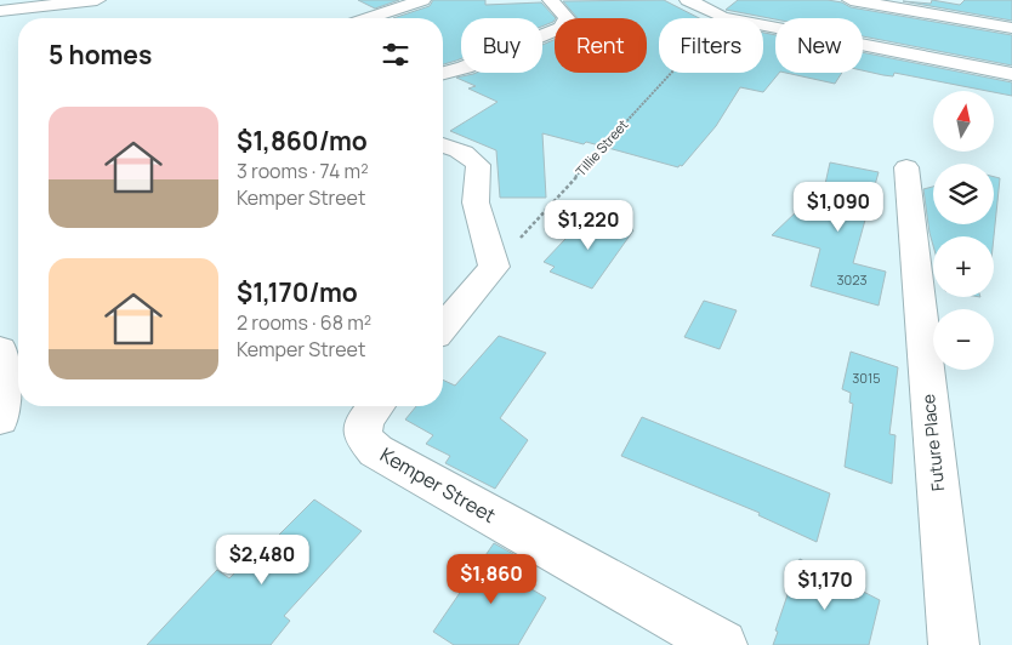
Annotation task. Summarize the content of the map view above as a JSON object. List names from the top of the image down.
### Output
{
  "streets": {
    "street": ["Future Place", "Kemper Street"],
    "path": ["Tillie Street"]
  },
  "house_numbers": ["3023", "3015"],
  "north": "top",
  "page": {
    "chip": [
      "Buy",
      "Rent",
      "Filters",
      "New"
    ],
    "heading": "5 homes",
    "map_buttons": ["+", "−"],
    "list": [
      {
        "name": "$1,860/mo",
        "note": "3 rooms · 74 m² · Kemper Street"
      },
      {
        "name": "$1,170/mo",
        "note": "2 rooms · 68 m² · Kemper Street"
      }
    ],
    "price": [
      "$1,090",
      "$1,220",
      "$2,480",
      "$1,860",
      "$1,170"
    ]
  }
}
